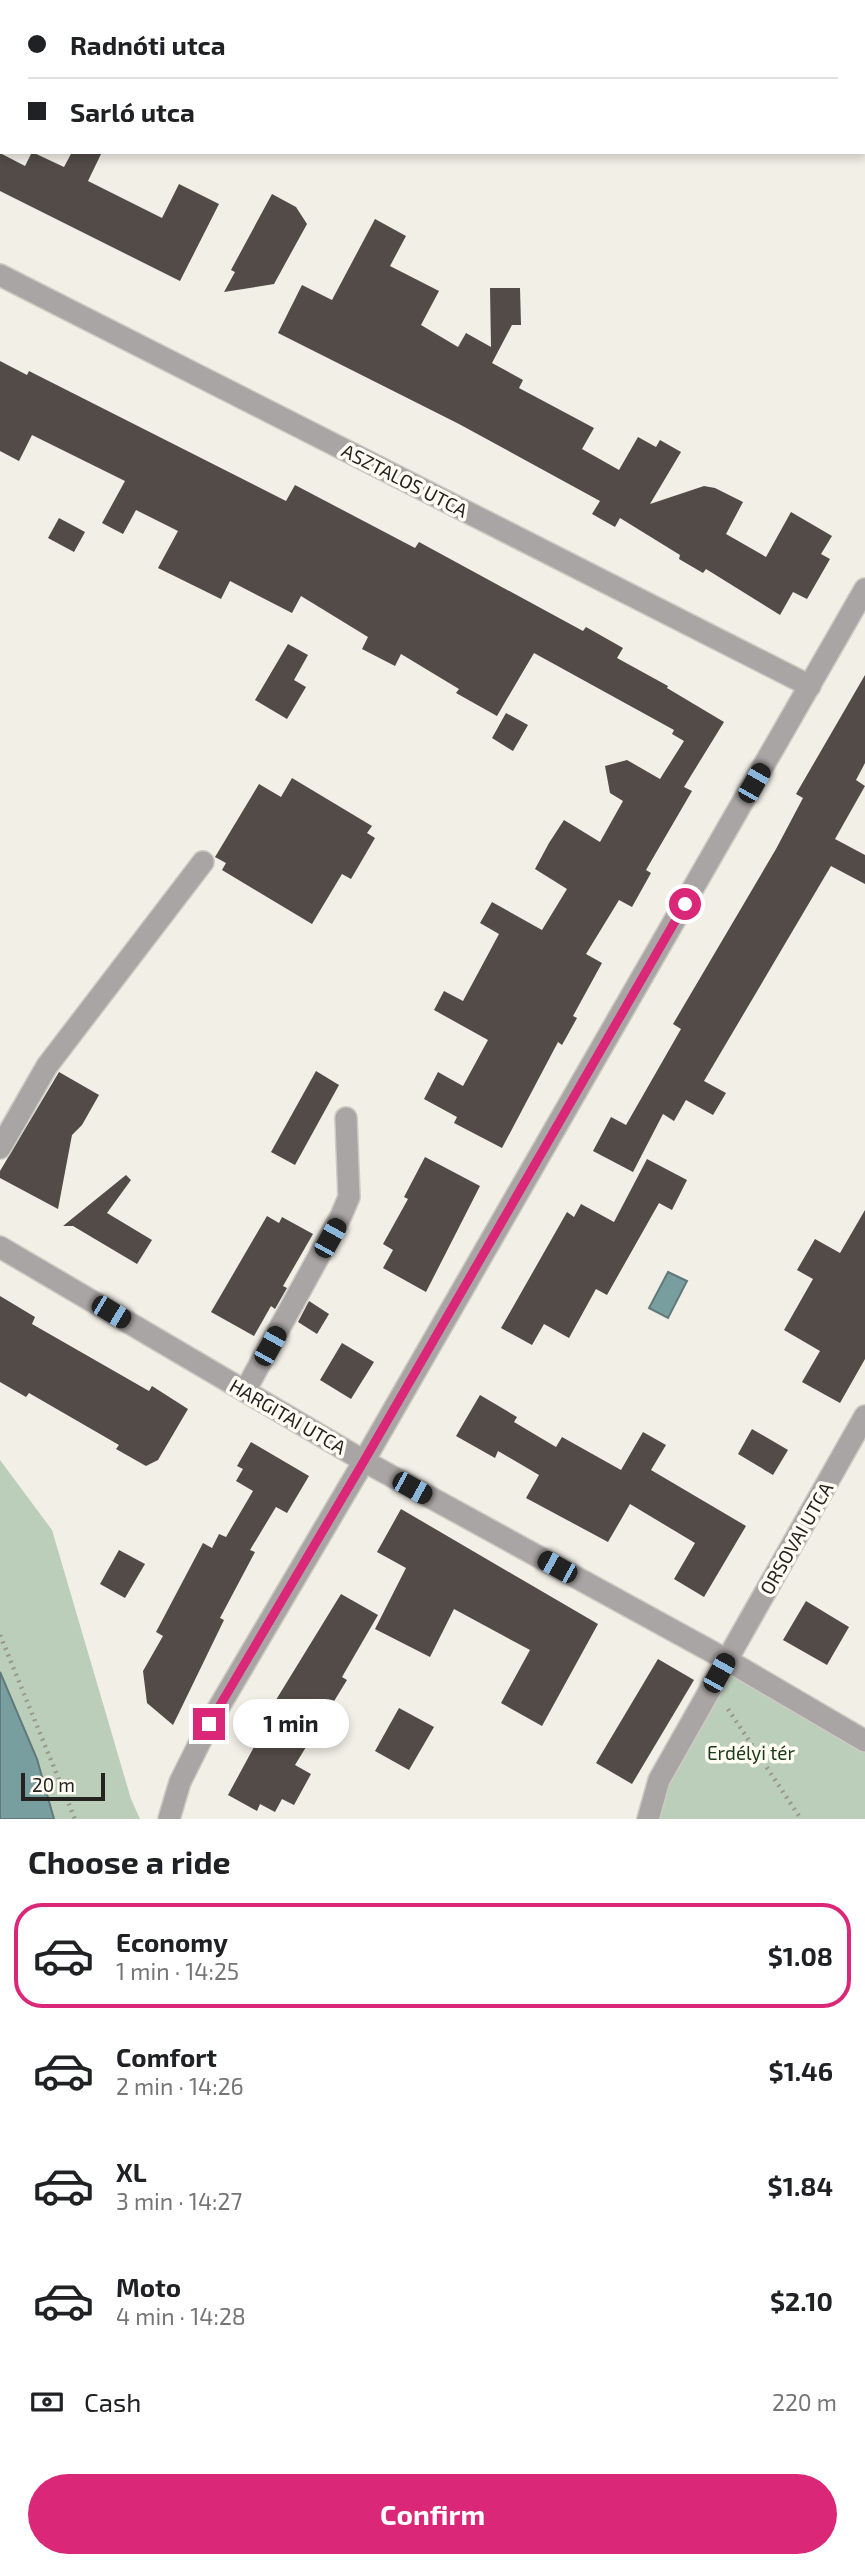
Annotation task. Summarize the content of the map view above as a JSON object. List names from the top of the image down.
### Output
{
  "streets": {
    "street": ["ASZTALOS UTCA", "HARGITAI UTCA", "ORSOVAI UTCA"]
  },
  "crossings": [
    ["HARGITAI UTCA", "ORSOVAI UTCA"]
  ],
  "parks": ["Erdélyi tér"],
  "scale_bar": "20 m",
  "page": {
    "banner": ["Radnóti utca", "Sarló utca"],
    "bubble": "1 min",
    "scale": "20 m",
    "heading": "Choose a ride",
    "list": [
      {
        "name": "Economy",
        "note": "1 min · 14:25",
        "value": "$1.08"
      },
      {
        "name": "Comfort",
        "note": "2 min · 14:26",
        "value": "$1.46"
      },
      {
        "name": "XL",
        "note": "3 min · 14:27",
        "value": "$1.84"
      },
      {
        "name": "Moto",
        "note": "4 min · 14:28",
        "value": "$2.10"
      }
    ],
    "pay": ["Cash", "220 m"],
    "buttons": "Confirm"
  }
}
